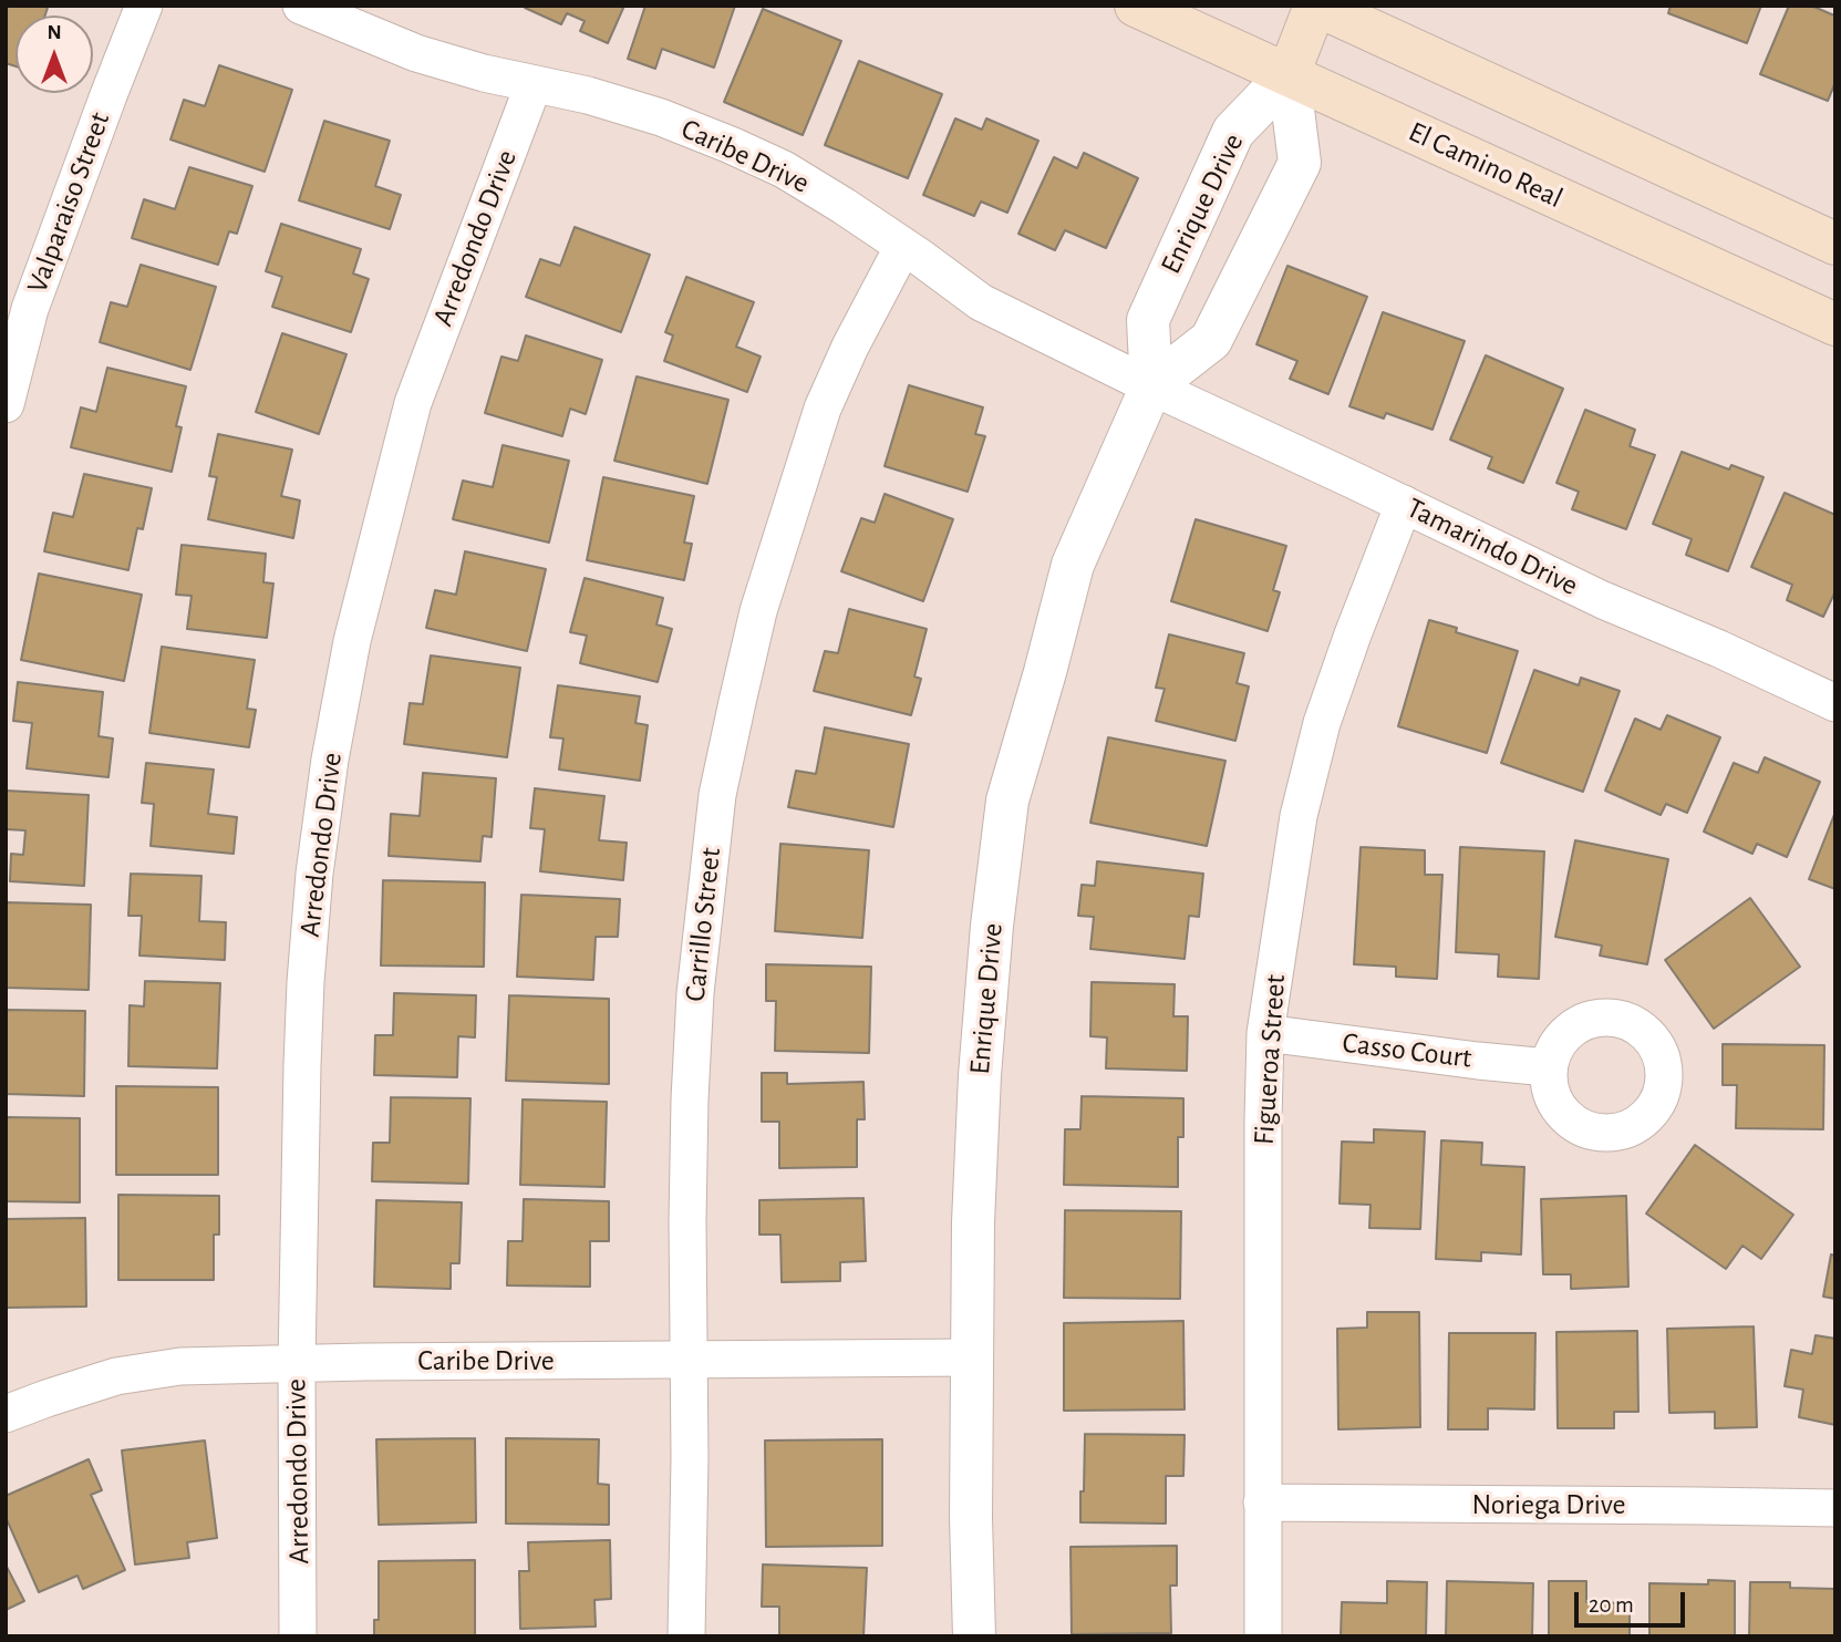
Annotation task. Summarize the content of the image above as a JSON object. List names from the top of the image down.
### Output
{
  "streets": {
    "main road": ["El Camino Real"],
    "street": [
      "Caribe Drive",
      "Valparaiso Street",
      "Enrique Drive",
      "Arredondo Drive",
      "Tamarindo Drive",
      "Carrillo Street",
      "Casso Court",
      "Figueroa Street",
      "Noriega Drive"
    ]
  },
  "crossings": [
    ["Caribe Drive", "Enrique Drive"],
    ["Caribe Drive", "Arredondo Drive"],
    ["Caribe Drive", "Tamarindo Drive"],
    ["Caribe Drive", "Carrillo Street"],
    ["El Camino Real", "Enrique Drive"],
    ["Enrique Drive", "Tamarindo Drive"],
    ["Tamarindo Drive", "Figueroa Street"],
    ["Casso Court", "Figueroa Street"],
    ["Figueroa Street", "Noriega Drive"]
  ],
  "scale_bar": "20 m",
  "north": "top"
}
